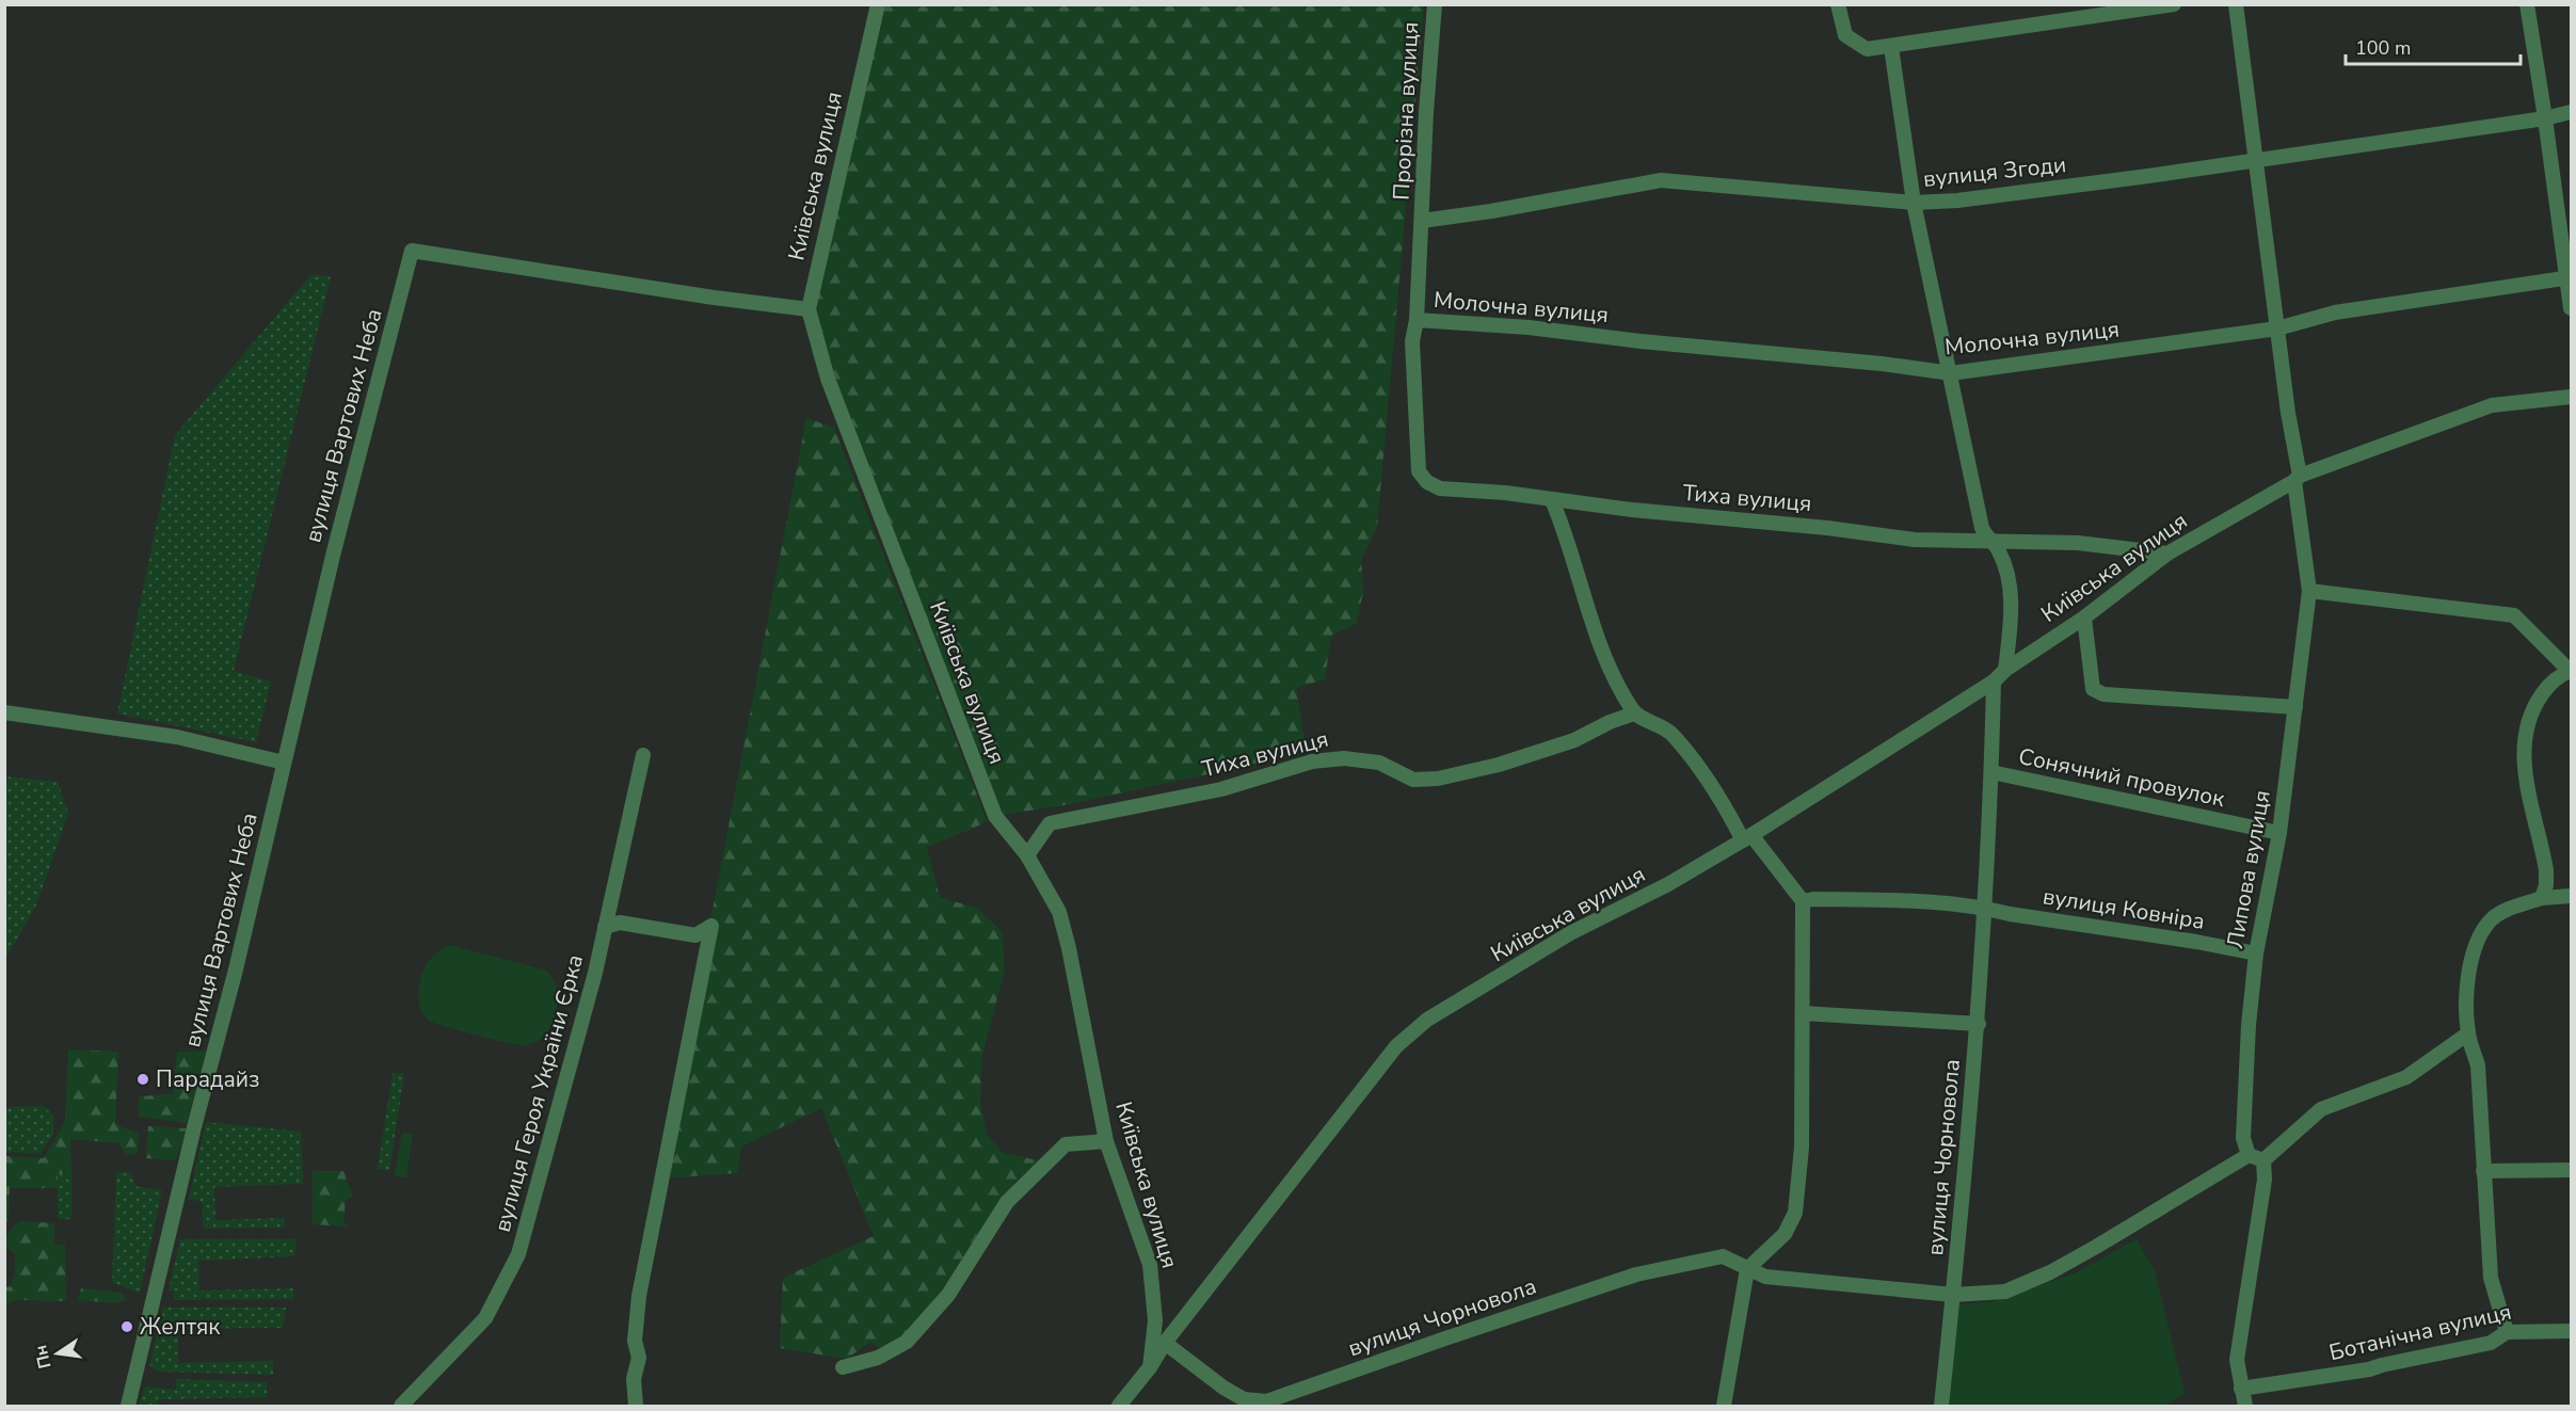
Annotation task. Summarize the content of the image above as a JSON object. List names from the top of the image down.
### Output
{
  "streets": {
    "street": [
      "Прорізна вулиця",
      "вулиця Згоди",
      "Київська вулиця",
      "Молочна вулиця",
      "вулиця Вартових Неба",
      "Тиха вулиця",
      "Сонячний провулок",
      "Липова вулиця",
      "вулиця Ковніра",
      "вулиця Героя України Єрка",
      "вулиця Чорновола",
      "Ботанічна вулиця"
    ]
  },
  "crossings": [
    ["Прорізна вулиця", "вулиця Згоди"],
    ["Прорізна вулиця", "Молочна вулиця"],
    ["Прорізна вулиця", "Тиха вулиця"],
    ["вулиця Згоди", "Липова вулиця"],
    ["Київська вулиця", "вулиця Вартових Неба"],
    ["Київська вулиця", "Тиха вулиця"],
    ["Київська вулиця", "Липова вулиця"],
    ["Київська вулиця", "вулиця Чорновола"],
    ["Молочна вулиця", "Тиха вулиця"],
    ["Молочна вулиця", "Липова вулиця"],
    ["Сонячний провулок", "Липова вулиця"],
    ["Сонячний провулок", "вулиця Чорновола"],
    ["Липова вулиця", "вулиця Ковніра"],
    ["вулиця Ковніра", "вулиця Чорновола"]
  ],
  "places": ["Парадайз", "Желтяк"],
  "scale_bar": "100 m",
  "north": "left"
}
